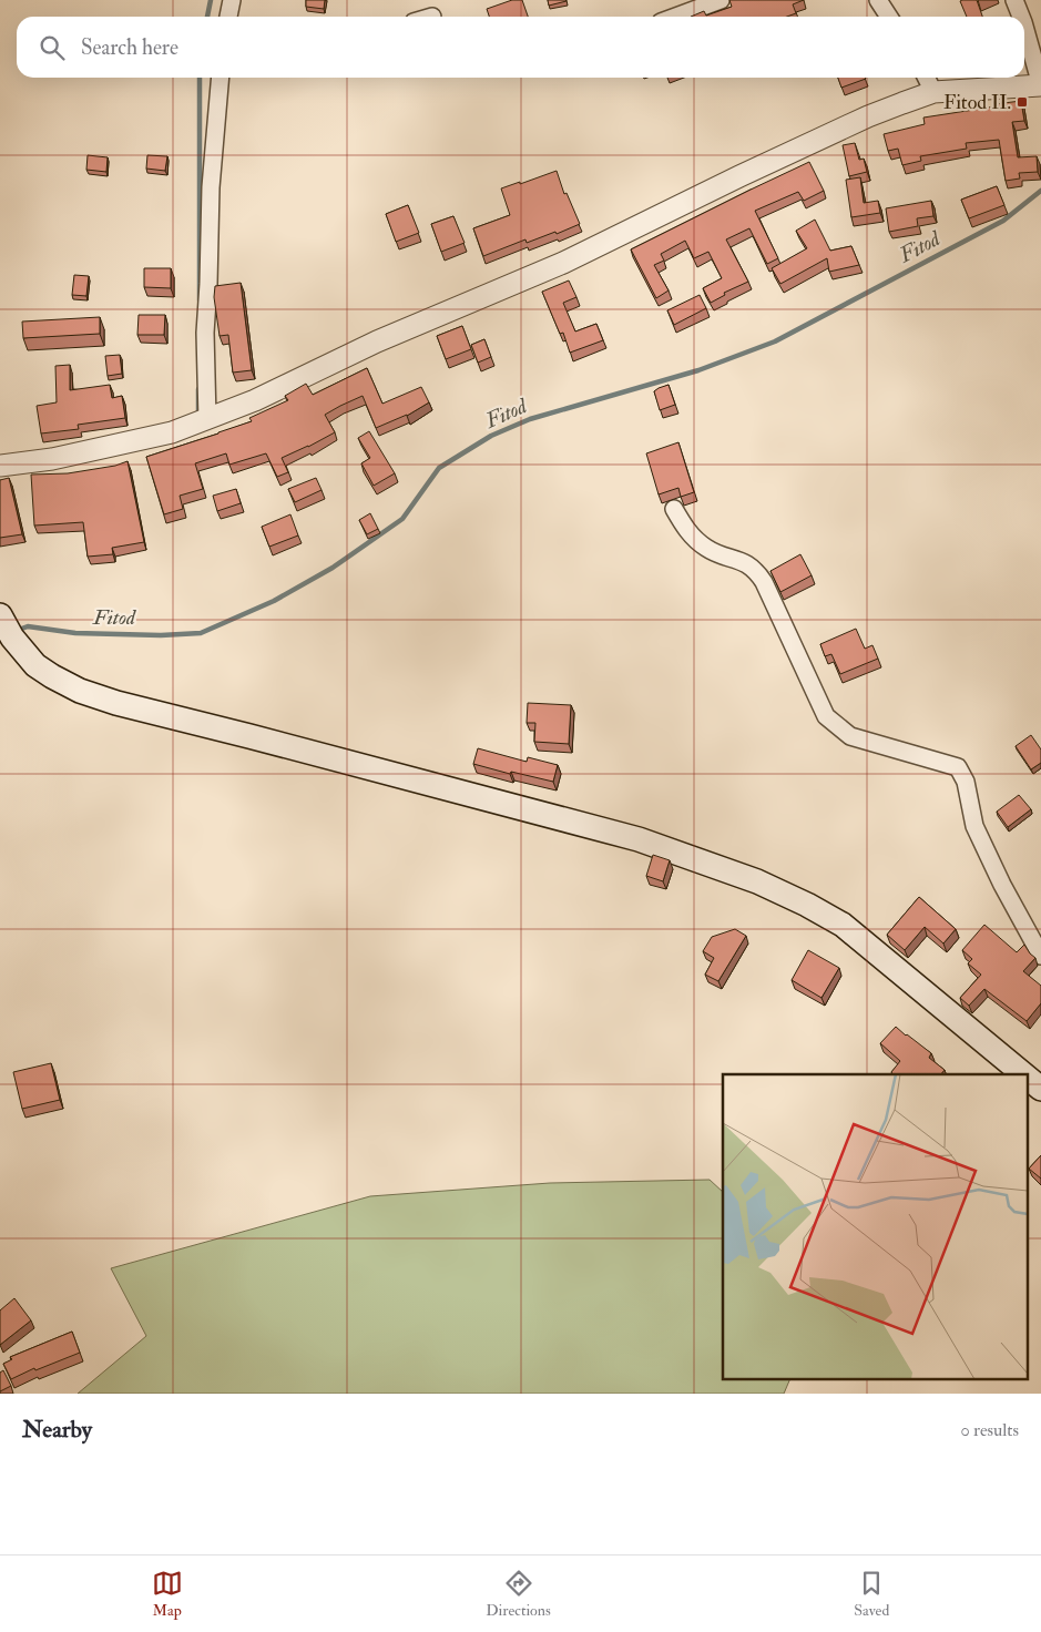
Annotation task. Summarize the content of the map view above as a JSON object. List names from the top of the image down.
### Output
{
  "water": ["Fitod"],
  "places": {
    "transit": ["Fitod II."]
  },
  "page": {
    "search": "Search here",
    "heading": ["Nearby", "0 results"],
    "nav": ["Map", "Directions", "Saved"]
  }
}
